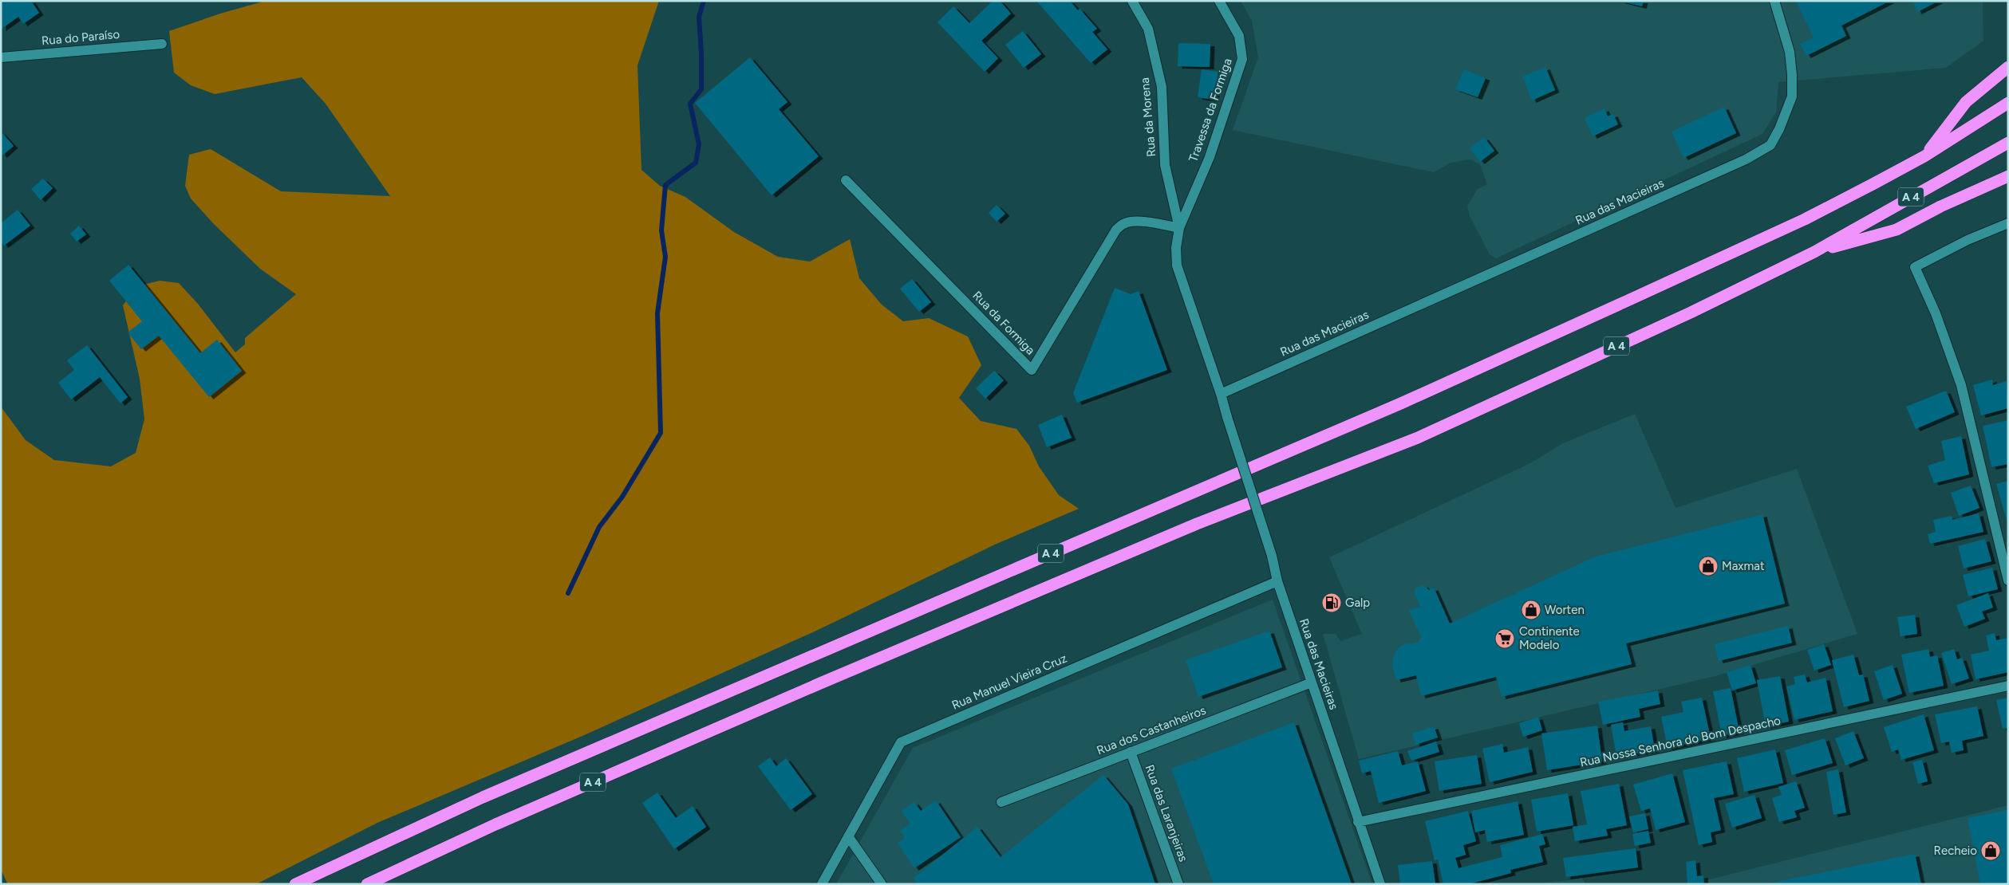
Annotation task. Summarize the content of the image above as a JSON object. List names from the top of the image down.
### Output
{
  "streets": {
    "highway": ["A 4"],
    "street": [
      "Rua do Paraíso",
      "Travessa da Formiga",
      "Rua da Morena",
      "Rua das Macieiras",
      "Rua da Formiga",
      "Rua Manuel Vieira Cruz",
      "Rua dos Castanheiros",
      "Rua Nossa Senhora do Bom Despacho",
      "Rua das Laranjeiras"
    ]
  },
  "crossings": [
    ["Travessa da Formiga", "Rua da Morena"],
    ["Travessa da Formiga", "Rua da Formiga"],
    ["Rua da Morena", "Rua da Formiga"],
    ["Rua das Macieiras", "Rua Manuel Vieira Cruz"],
    ["Rua das Macieiras", "Rua dos Castanheiros"],
    ["Rua das Macieiras", "Rua Nossa Senhora do Bom Despacho"],
    ["Rua dos Castanheiros", "Rua das Laranjeiras"]
  ],
  "places": {
    "shop": ["Maxmat", "Worten", "Recheio"],
    "fuel station": ["Galp"],
    "supermarket": ["Continente Modelo"]
  }
}
